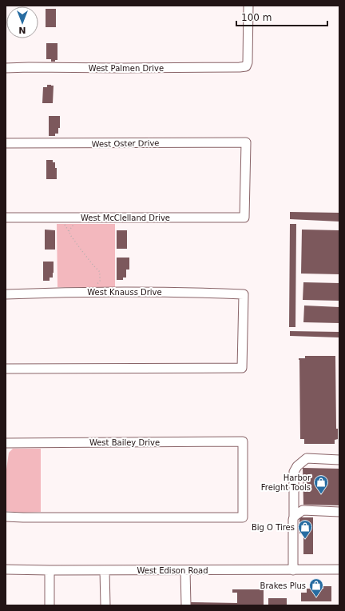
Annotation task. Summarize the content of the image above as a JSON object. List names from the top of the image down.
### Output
{
  "streets": {
    "street": [
      "West Palmen Drive",
      "West Oster Drive",
      "West McClelland Drive",
      "West Knauss Drive",
      "West Bailey Drive",
      "West Edison Road"
    ]
  },
  "crossings": [
    ["West Oster Drive", "West McClelland Drive"]
  ],
  "places": {
    "shop": ["Harbor Freight Tools", "Big O Tires", "Brakes Plus"]
  },
  "scale_bar": "100 m",
  "north": "bottom"
}
